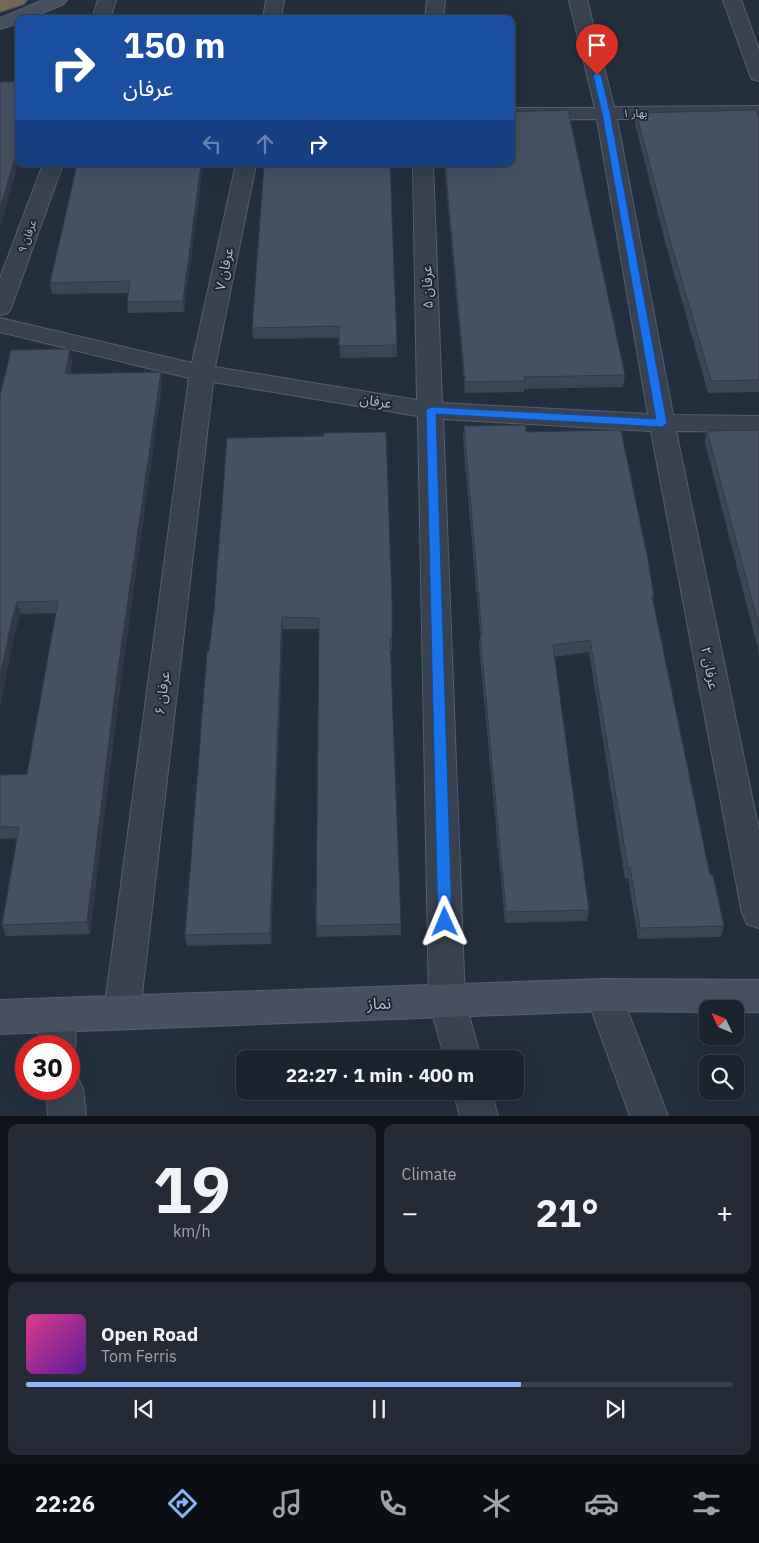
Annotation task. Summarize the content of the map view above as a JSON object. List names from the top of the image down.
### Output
{
  "streets": {
    "street": [
      "بهار ۱",
      "عرفان ۹",
      "عرفان ۷",
      "عرفان ۵",
      "عرفان",
      "عرفان ۲",
      "عرفان ۶",
      "نماز"
    ]
  },
  "crossings": [
    ["بهار ۱", "عرفان ۲"],
    ["عرفان ۷", "عرفان"],
    ["عرفان ۷", "عرفان ۶"],
    ["عرفان ۵", "عرفان"],
    ["عرفان ۵", "نماز"],
    ["عرفان", "عرفان ۲"],
    ["عرفان", "عرفان ۶"],
    ["عرفان ۶", "نماز"]
  ],
  "north": "top left",
  "page": {
    "turn": ["150 m", "عرفان"],
    "limit": "30",
    "trip": "22:27 · 1 min · 400 m",
    "tile": [
      ["19", "km/h"],
      "Climate"
    ],
    "heat": ["−", "21°", "+"],
    "song": ["Open Road", "Tom Ferris"],
    "tabs": "22:26"
  }
}
